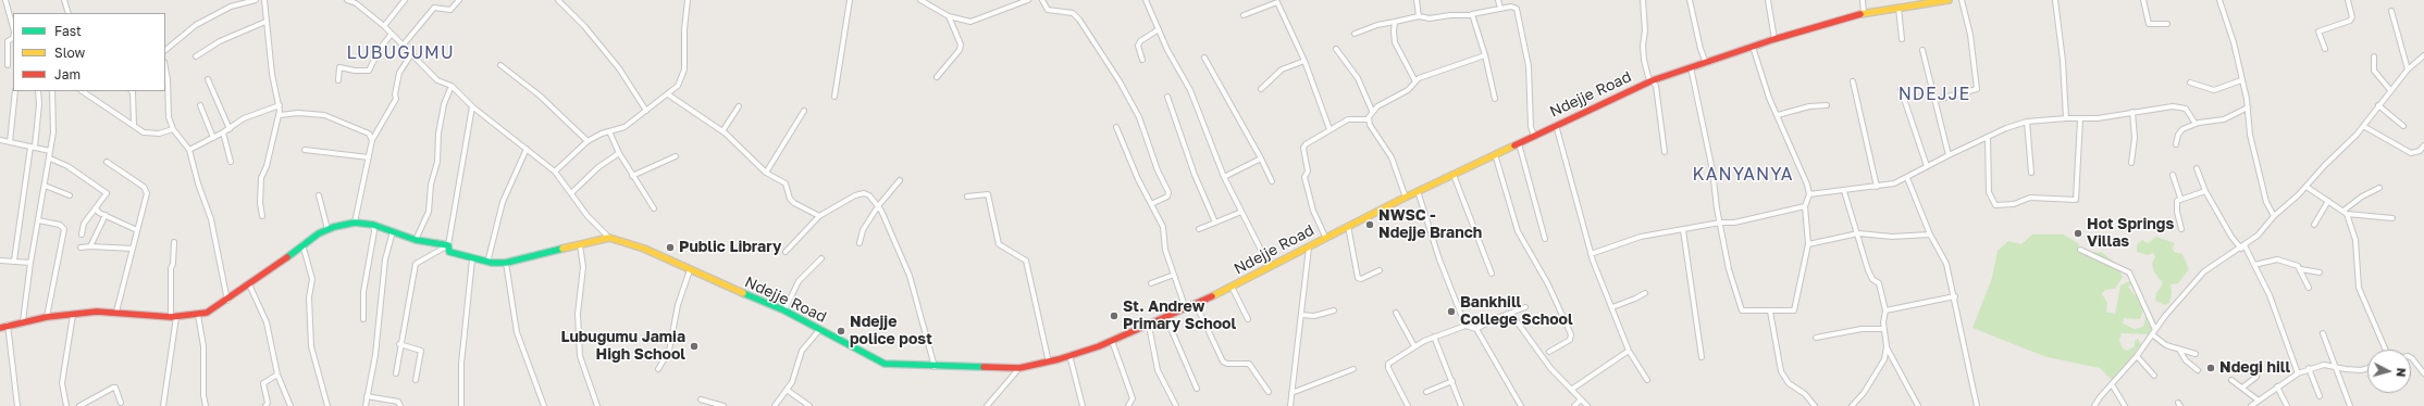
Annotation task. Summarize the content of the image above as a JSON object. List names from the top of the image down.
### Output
{
  "streets": {
    "street": ["Ndejje Road"]
  },
  "districts": ["LUBUGUMU", "NDEJJE", "KANYANYA"],
  "places": [
    "NWSC - Ndejje Branch",
    "Hot Springs Villas",
    "Public Library",
    "Bankhill College School",
    "St. Andrew Primary School",
    "Ndejje police post",
    "Lubugumu Jamia High School",
    "Ndegi hill"
  ],
  "legend": ["Fast", "Slow", "Jam"],
  "north": "right"
}
